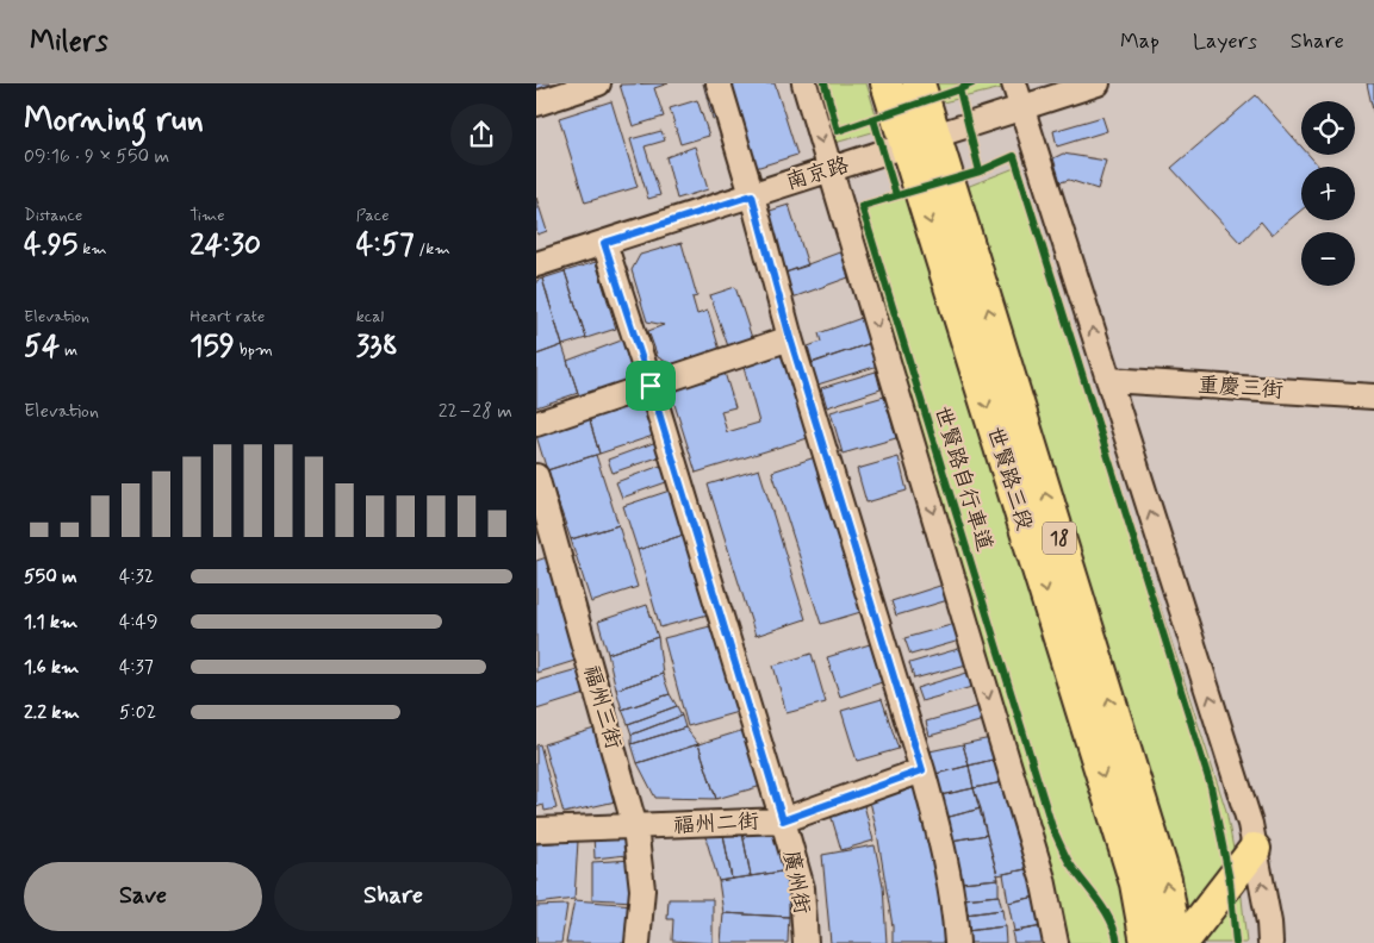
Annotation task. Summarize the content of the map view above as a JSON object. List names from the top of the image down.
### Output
{
  "streets": {
    "main road": ["世賢路三段", "18"],
    "street": [
      "南京路",
      "重慶三街",
      "福州三街",
      "福州二街",
      "廣州街"
    ],
    "cycle path": ["世賢路自行車道"]
  },
  "crossings": [
    ["南京路", "世賢路三段"],
    ["南京路", "廣州街"],
    ["福州三街", "福州二街"],
    ["福州二街", "廣州街"]
  ],
  "page": {
    "header": "Milers",
    "nav": ["Map", "Layers", "Share"],
    "heading": ["Morning run", "09:16 · 9 × 550 m"],
    "map_buttons": ["+", "−"],
    "stats": [
      ["Distance", "4.95 km"],
      ["Time", "24:30"],
      ["Pace", "4:57 /km"],
      ["Elevation", "54 m"],
      ["Heart rate", "159 bpm"],
      ["kcal", "338"]
    ],
    "chart": ["Elevation", "22–28 m"],
    "list": [
      {
        "name": "550 m",
        "note": "4:32"
      },
      {
        "name": "1.1 km",
        "note": "4:49"
      },
      {
        "name": "1.6 km",
        "note": "4:37"
      },
      {
        "name": "2.2 km",
        "note": "5:02"
      }
    ],
    "buttons": ["Save", "Share"]
  }
}
